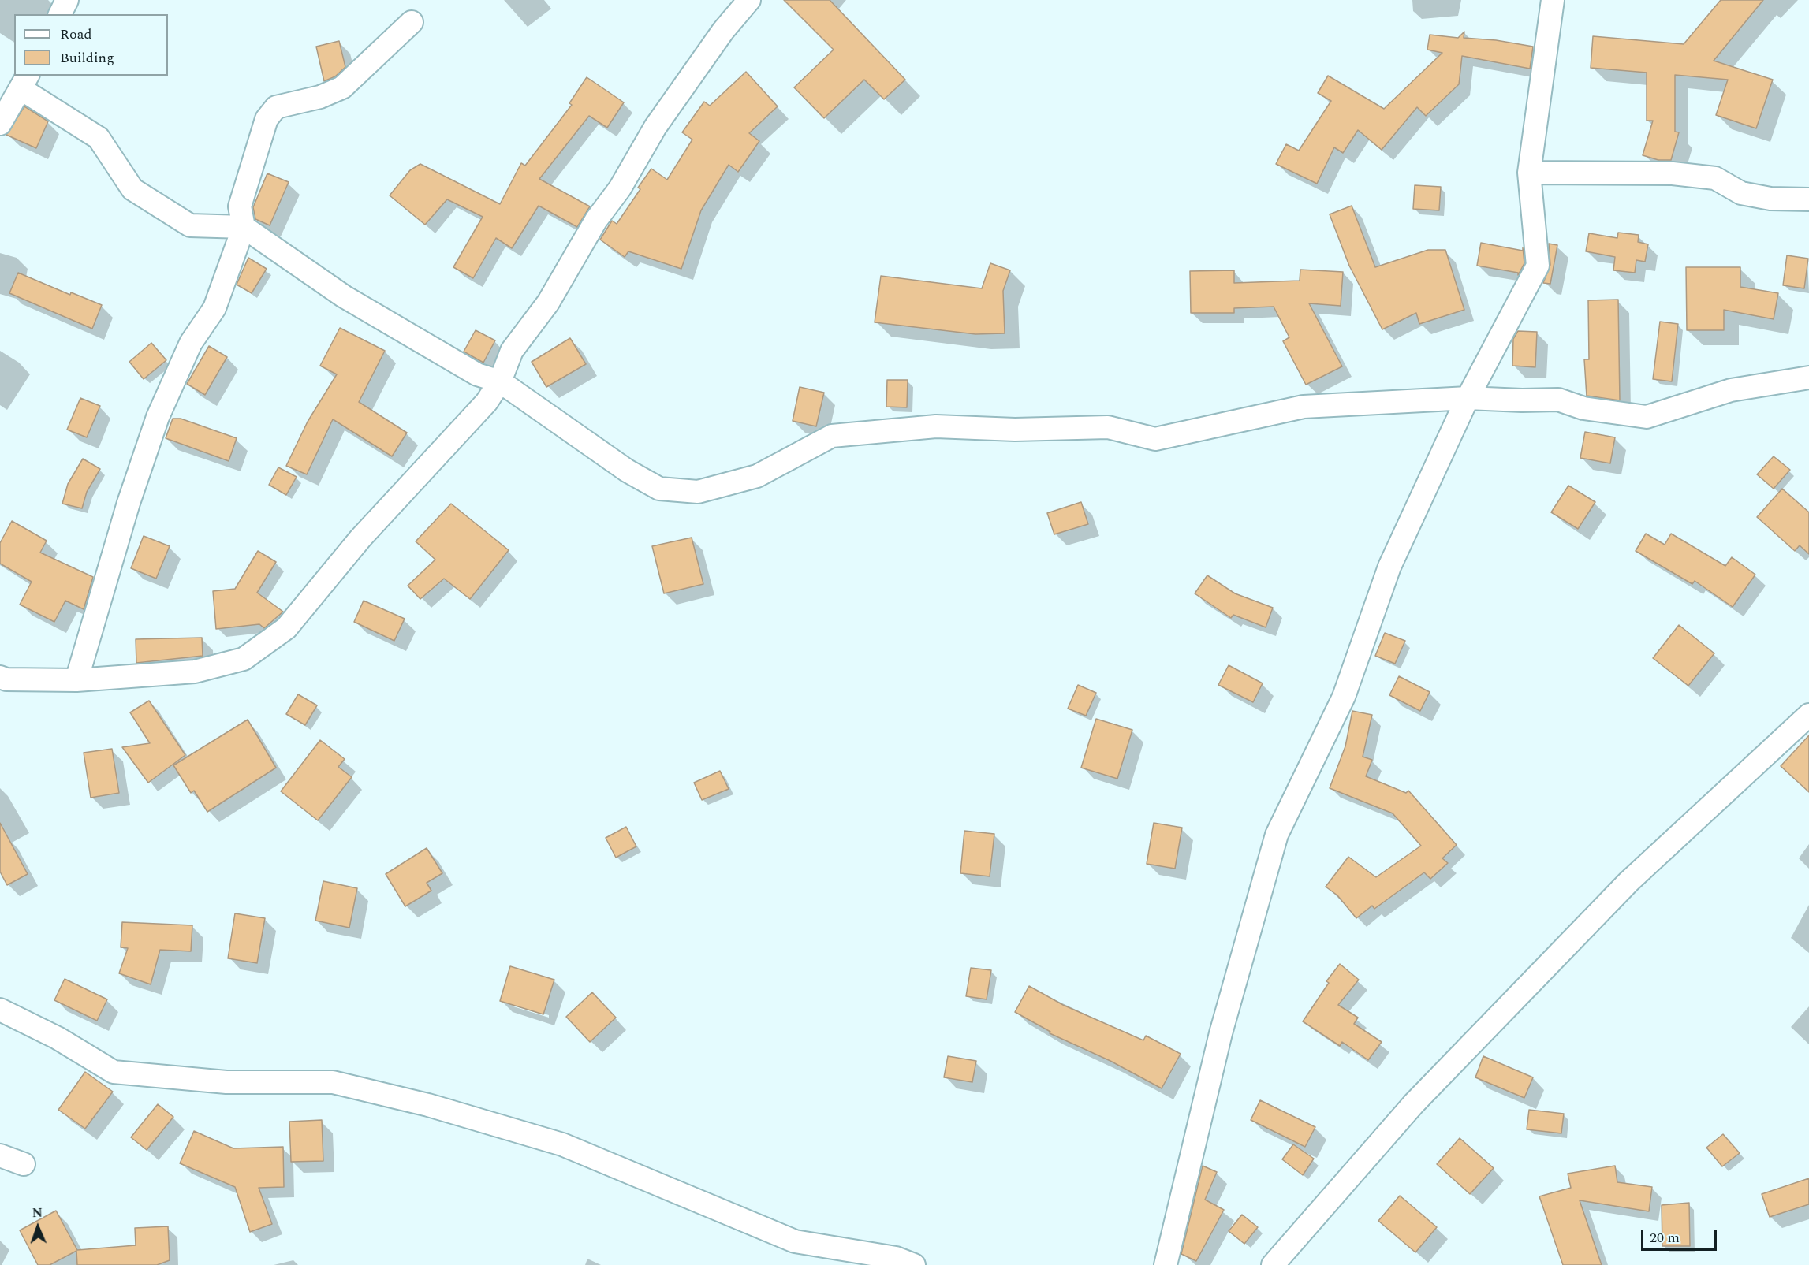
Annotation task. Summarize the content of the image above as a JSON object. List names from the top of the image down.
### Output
{
  "legend": ["Road", "Building"],
  "scale_bar": "20 m",
  "north": "top"
}
